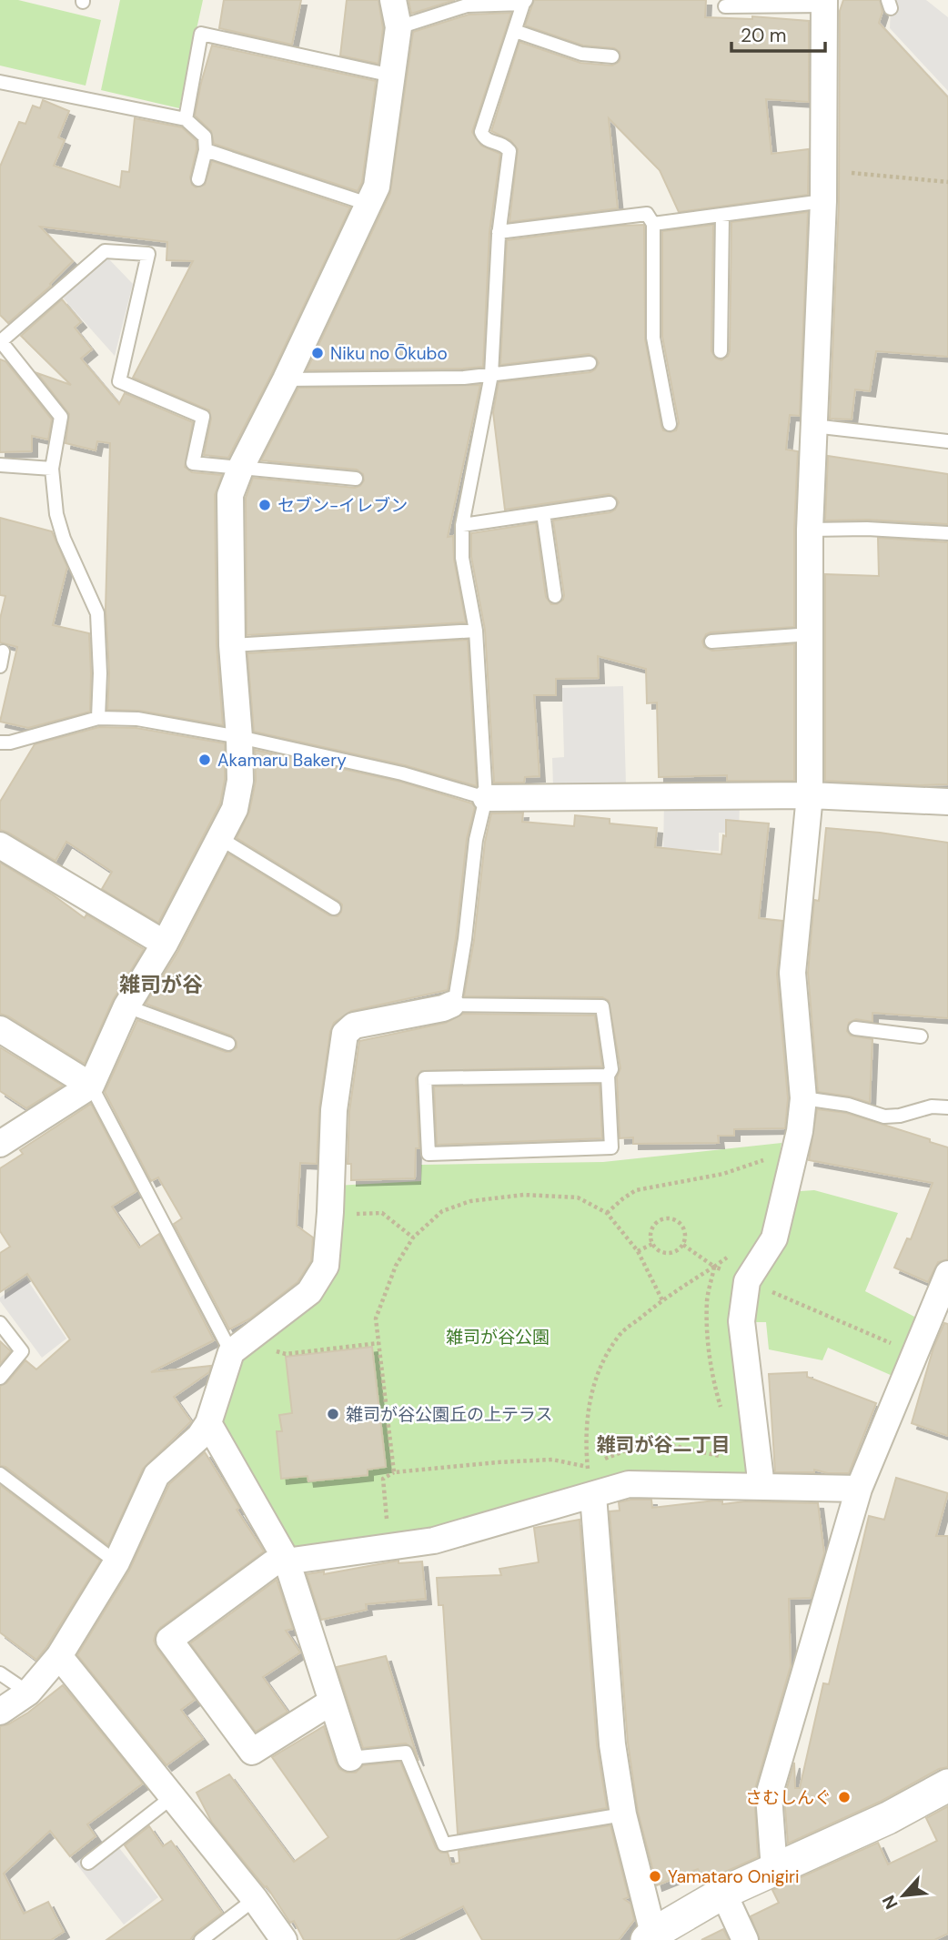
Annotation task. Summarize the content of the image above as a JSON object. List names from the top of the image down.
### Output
{
  "districts": ["雑司が谷", "雑司が谷二丁目"],
  "parks": ["雑司が谷公園"],
  "places": [
    "Niku no Ōkubo",
    "セブン-イレブン",
    "Akamaru Bakery",
    "雑司が谷公園丘の上テラス",
    "さむしんぐ",
    "Yamataro Onigiri"
  ],
  "scale_bar": "20 m",
  "north": "bottom left"
}
